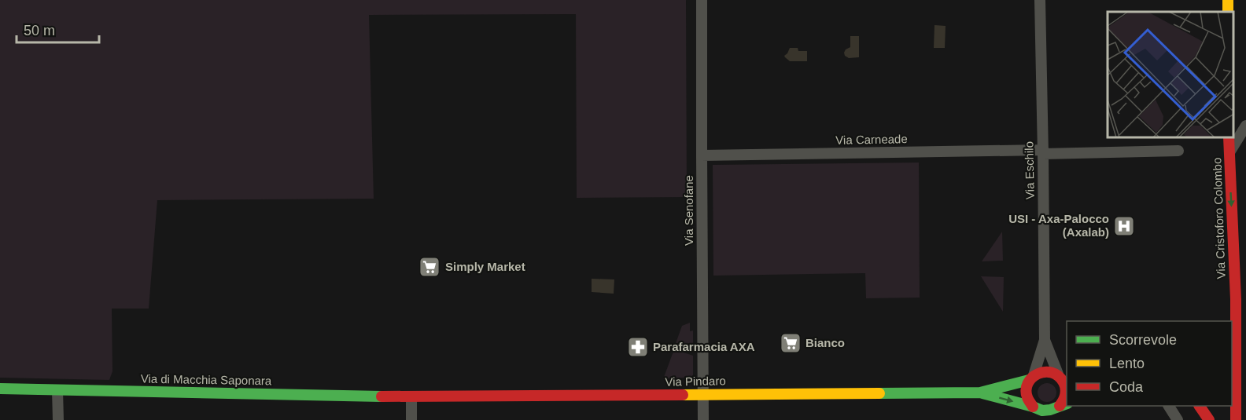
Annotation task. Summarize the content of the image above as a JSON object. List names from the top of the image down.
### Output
{
  "streets": {
    "street": [
      "Via Carneade",
      "Via Eschilo",
      "Via Senofane",
      "Via Cristoforo Colombo",
      "Via di Macchia Saponara",
      "Via Pindaro"
    ]
  },
  "crossings": [
    ["Via Carneade", "Via Eschilo"],
    ["Via Carneade", "Via Senofane"],
    ["Via Senofane", "Via Pindaro"],
    ["Via di Macchia Saponara", "Via Pindaro"]
  ],
  "one_way": ["Via Cristoforo Colombo"],
  "places": {
    "hospital": ["USI - Axa-Palocco (Axalab)"],
    "supermarket": ["Simply Market", "Bianco"],
    "pharmacy": ["Parafarmacia AXA"]
  },
  "legend": ["Scorrevole", "Lento", "Coda"],
  "scale_bar": "50 m"
}
